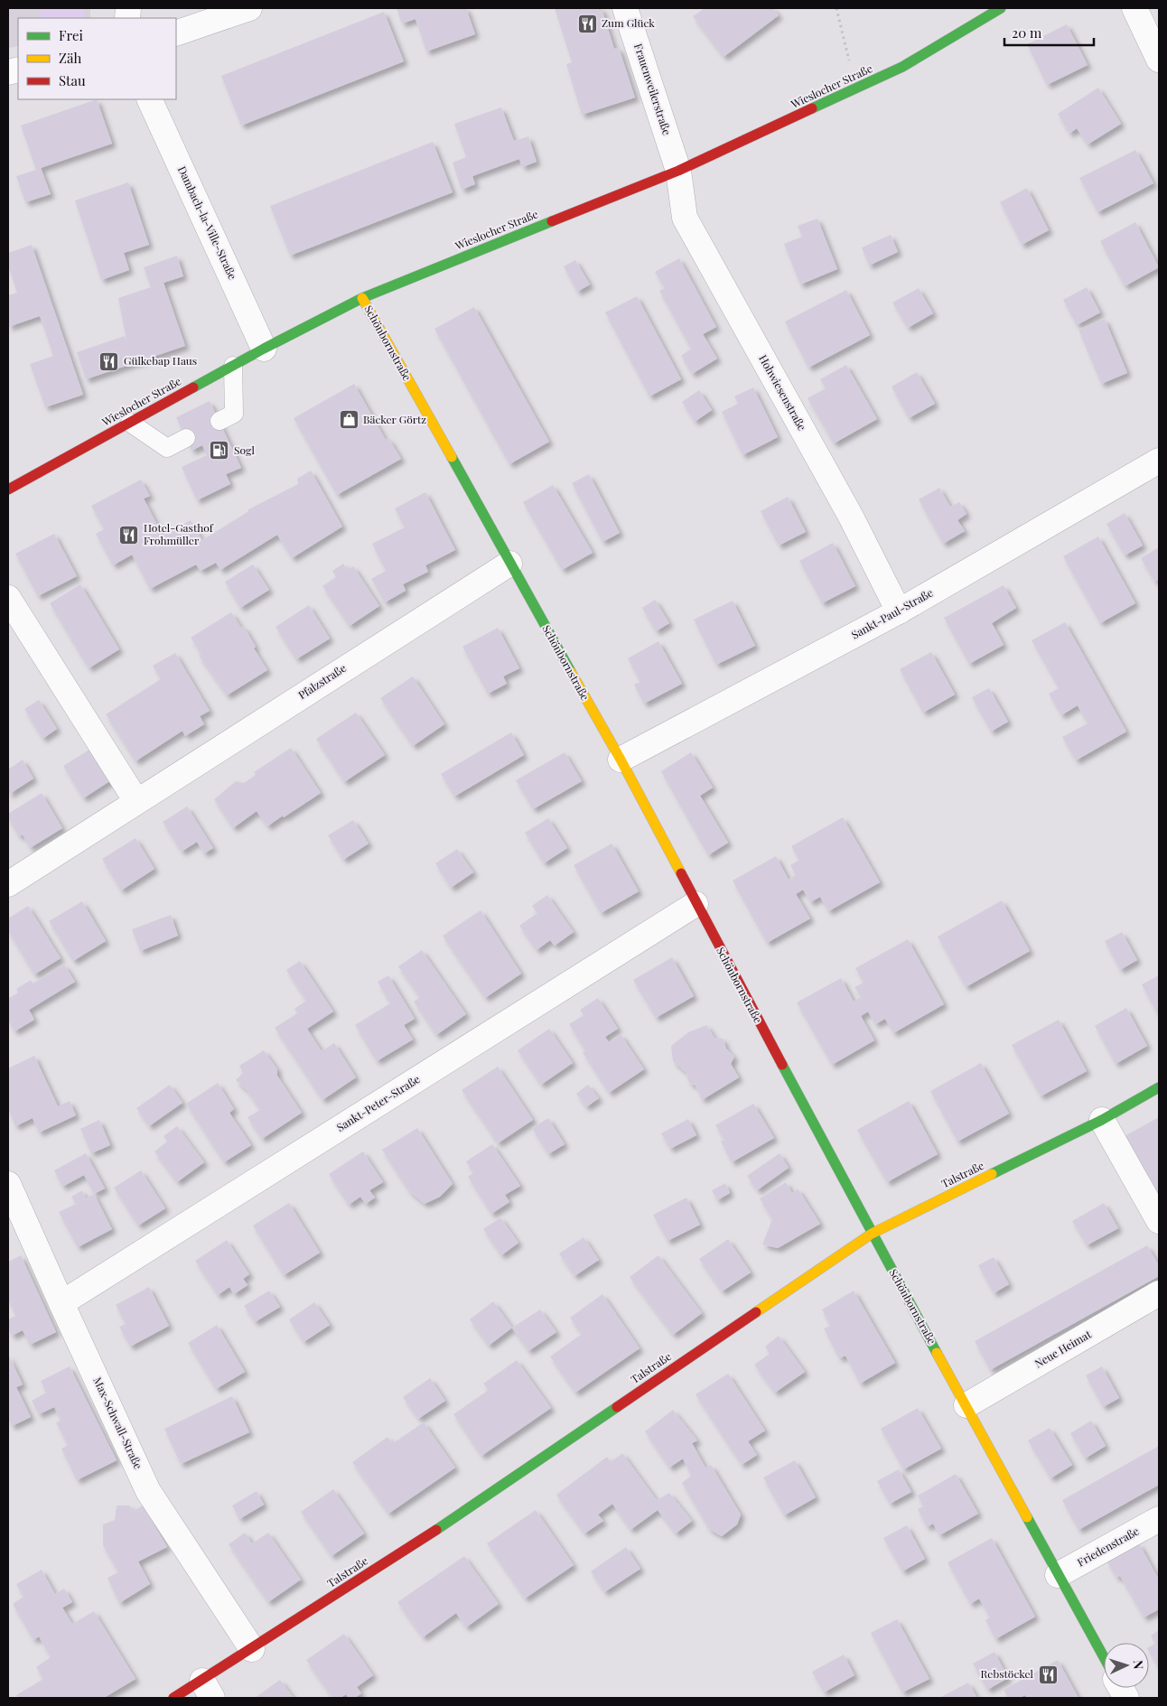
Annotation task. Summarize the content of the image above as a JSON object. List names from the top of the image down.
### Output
{
  "streets": {
    "street": [
      "Wieslocher Straße",
      "Frauenweilerstraße",
      "Dambach-la-Ville-Straße",
      "Schönbornstraße",
      "Hohwiesenstraße",
      "Sankt-Paul-Straße",
      "Pfalzstraße",
      "Sankt-Peter-Straße",
      "Talstraße",
      "Neue Heimat",
      "Max-Schwall-Straße",
      "Friedenstraße"
    ]
  },
  "crossings": [
    ["Wieslocher Straße", "Frauenweilerstraße"],
    ["Wieslocher Straße", "Dambach-la-Ville-Straße"],
    ["Wieslocher Straße", "Schönbornstraße"],
    ["Wieslocher Straße", "Hohwiesenstraße"],
    ["Frauenweilerstraße", "Hohwiesenstraße"],
    ["Schönbornstraße", "Sankt-Paul-Straße"],
    ["Schönbornstraße", "Pfalzstraße"],
    ["Schönbornstraße", "Sankt-Peter-Straße"],
    ["Schönbornstraße", "Talstraße"],
    ["Schönbornstraße", "Neue Heimat"],
    ["Schönbornstraße", "Friedenstraße"],
    ["Hohwiesenstraße", "Sankt-Paul-Straße"],
    ["Sankt-Peter-Straße", "Max-Schwall-Straße"],
    ["Talstraße", "Max-Schwall-Straße"]
  ],
  "places": {
    "restaurant": [
      "Zum Glück",
      "Gülkebap Haus",
      "Hotel-Gasthof Frohmüller",
      "Rebstöckel"
    ],
    "shop": ["Bäcker Görtz"],
    "fuel station": ["Sogl"]
  },
  "legend": ["Frei", "Zäh", "Stau"],
  "scale_bar": "20 m",
  "north": "right"
}
